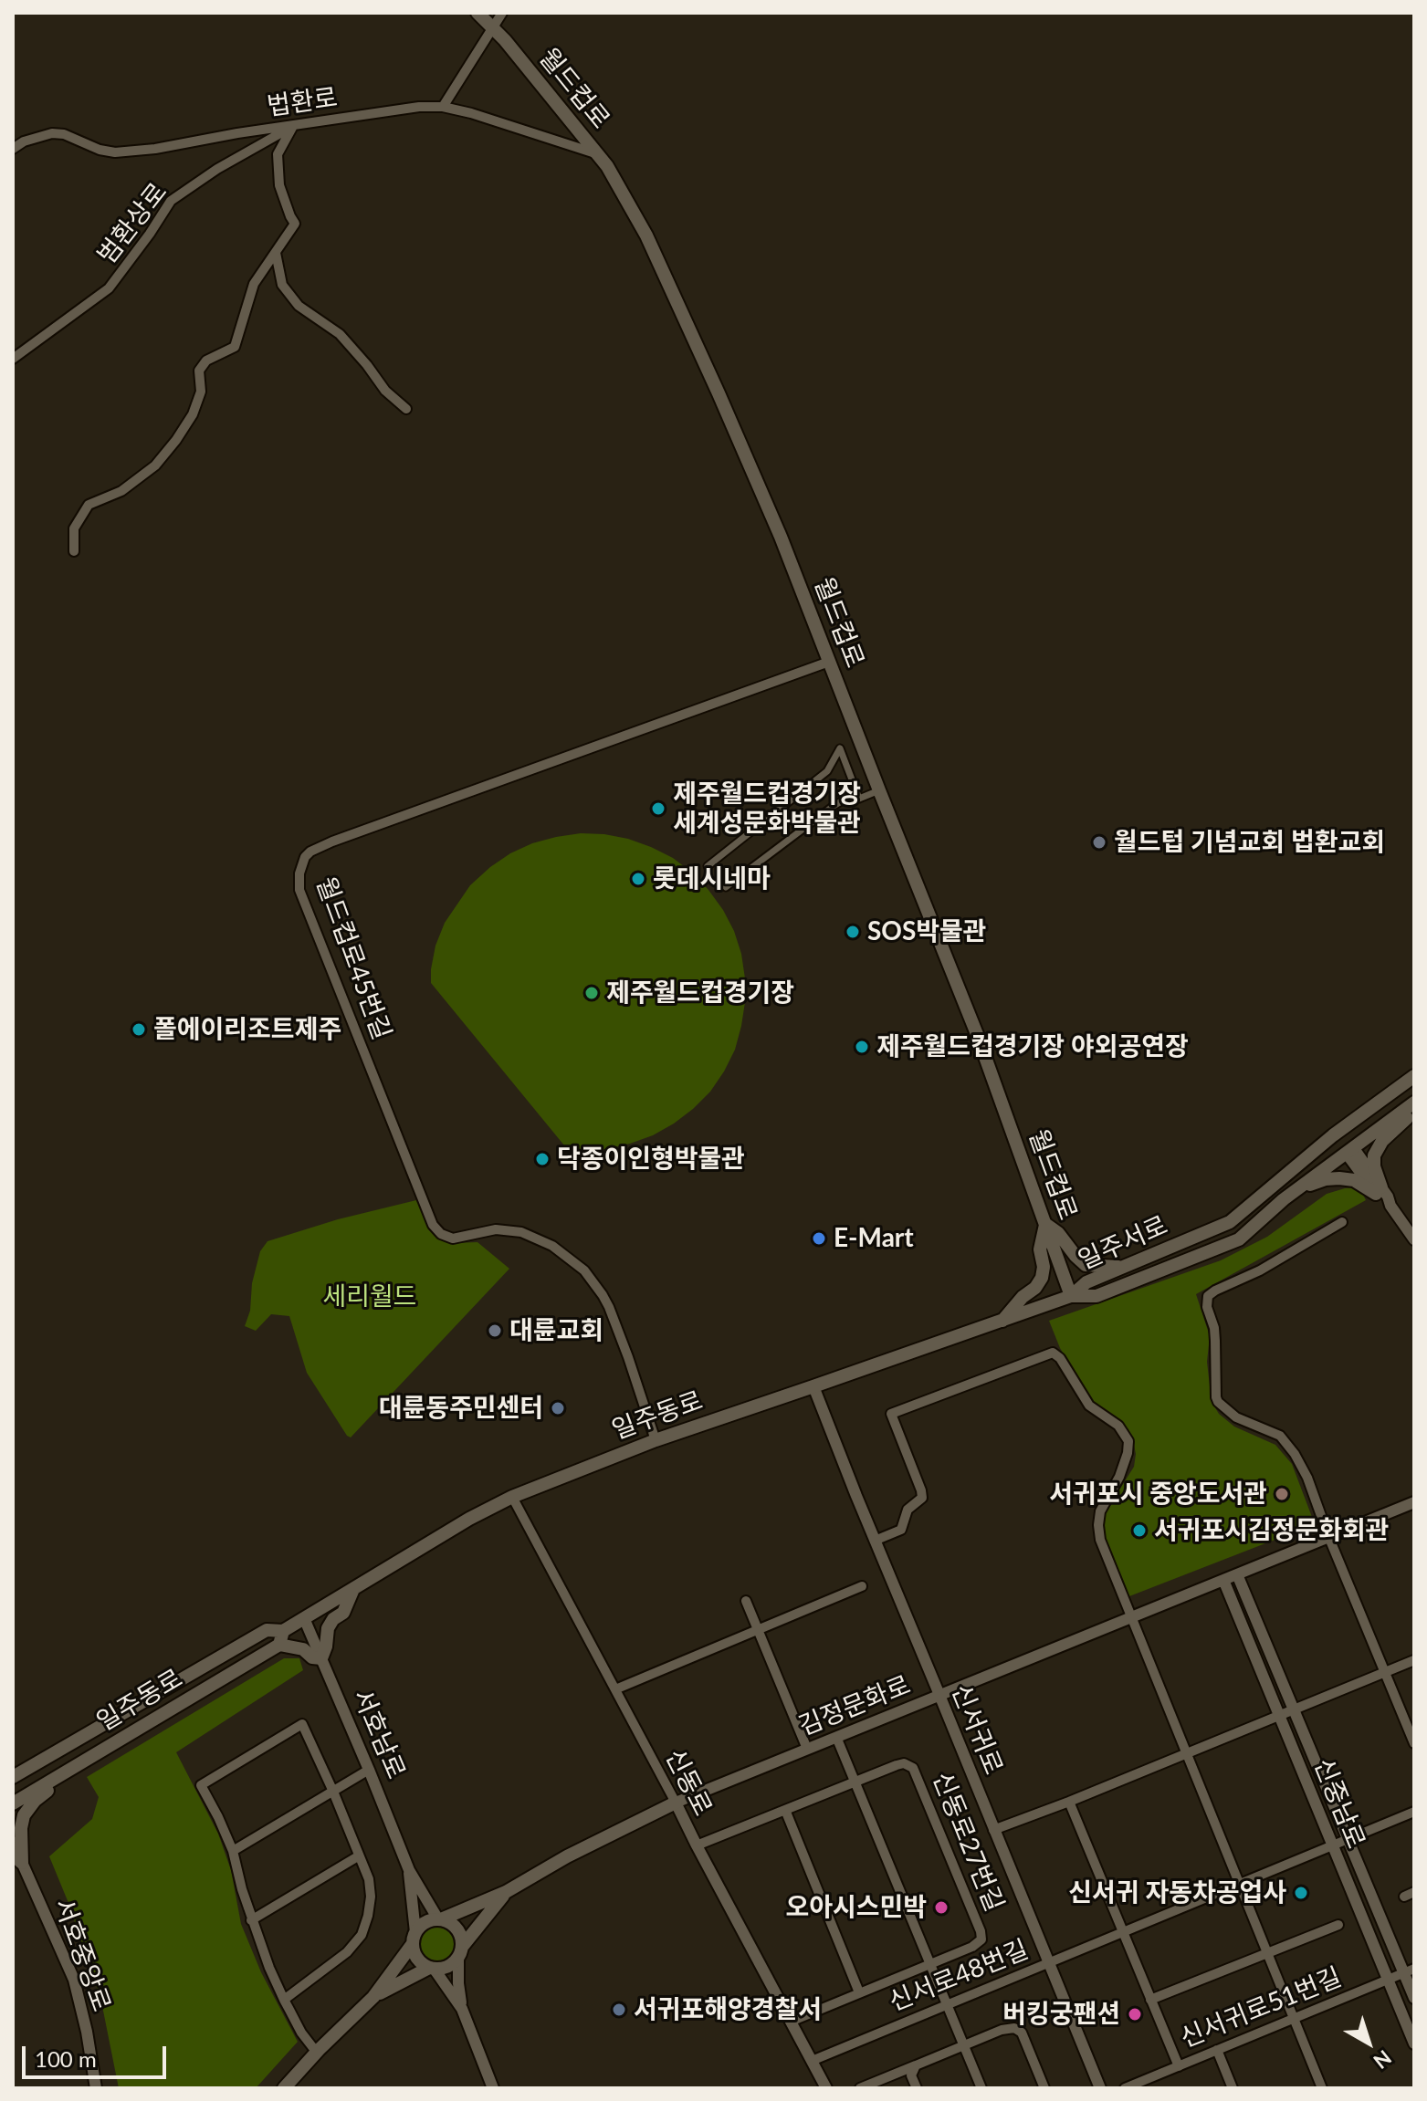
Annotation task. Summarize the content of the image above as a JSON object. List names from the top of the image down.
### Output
{
  "streets": {
    "main road": ["월드컵로", "일주서로", "일주동로"],
    "street": [
      "법환로",
      "범환상로",
      "월드컵로45번길",
      "김정문화로",
      "신서귀로",
      "서호남로",
      "신동로",
      "신중남로",
      "신동로27번길",
      "서호중앙로",
      "신서로48번길",
      "신서귀로51번길"
    ]
  },
  "crossings": [
    ["월드컵로", "법환로"],
    ["월드컵로", "월드컵로45번길"],
    ["월드컵로", "일주서로"],
    ["월드컵로", "일주동로"],
    ["법환로", "범환상로"],
    ["월드컵로45번길", "일주동로"],
    ["일주서로", "일주동로"],
    ["일주동로", "신서귀로"],
    ["일주동로", "서호남로"],
    ["일주동로", "신동로"],
    ["김정문화로", "신서귀로"],
    ["김정문화로", "신동로"],
    ["김정문화로", "신중남로"],
    ["신서귀로", "신서로48번길"],
    ["신동로", "신동로27번길"],
    ["신동로", "신서로48번길"],
    ["신중남로", "신서로48번길"],
    ["신중남로", "신서귀로51번길"]
  ],
  "parks": ["세리월드"],
  "places": [
    "제주월드컵경기장 세계성문화박물관",
    "월드텁 기념교회 법환교회",
    "롯데시네마",
    "SOS박물관",
    "제주월드컵경기장",
    "폴에이리조트제주",
    "제주월드컵경기장 야외공연장",
    "닥종이인형박물관",
    "E-Mart",
    "대륜교회",
    "대륜동주민센터",
    "서귀포시 중앙도서관",
    "서귀포시김정문화회관",
    "신서귀 자동차공업사",
    "오아시스민박",
    "서귀포해양경찰서",
    "버킹궁팬션"
  ],
  "scale_bar": "100 m",
  "north": "bottom right"
}
